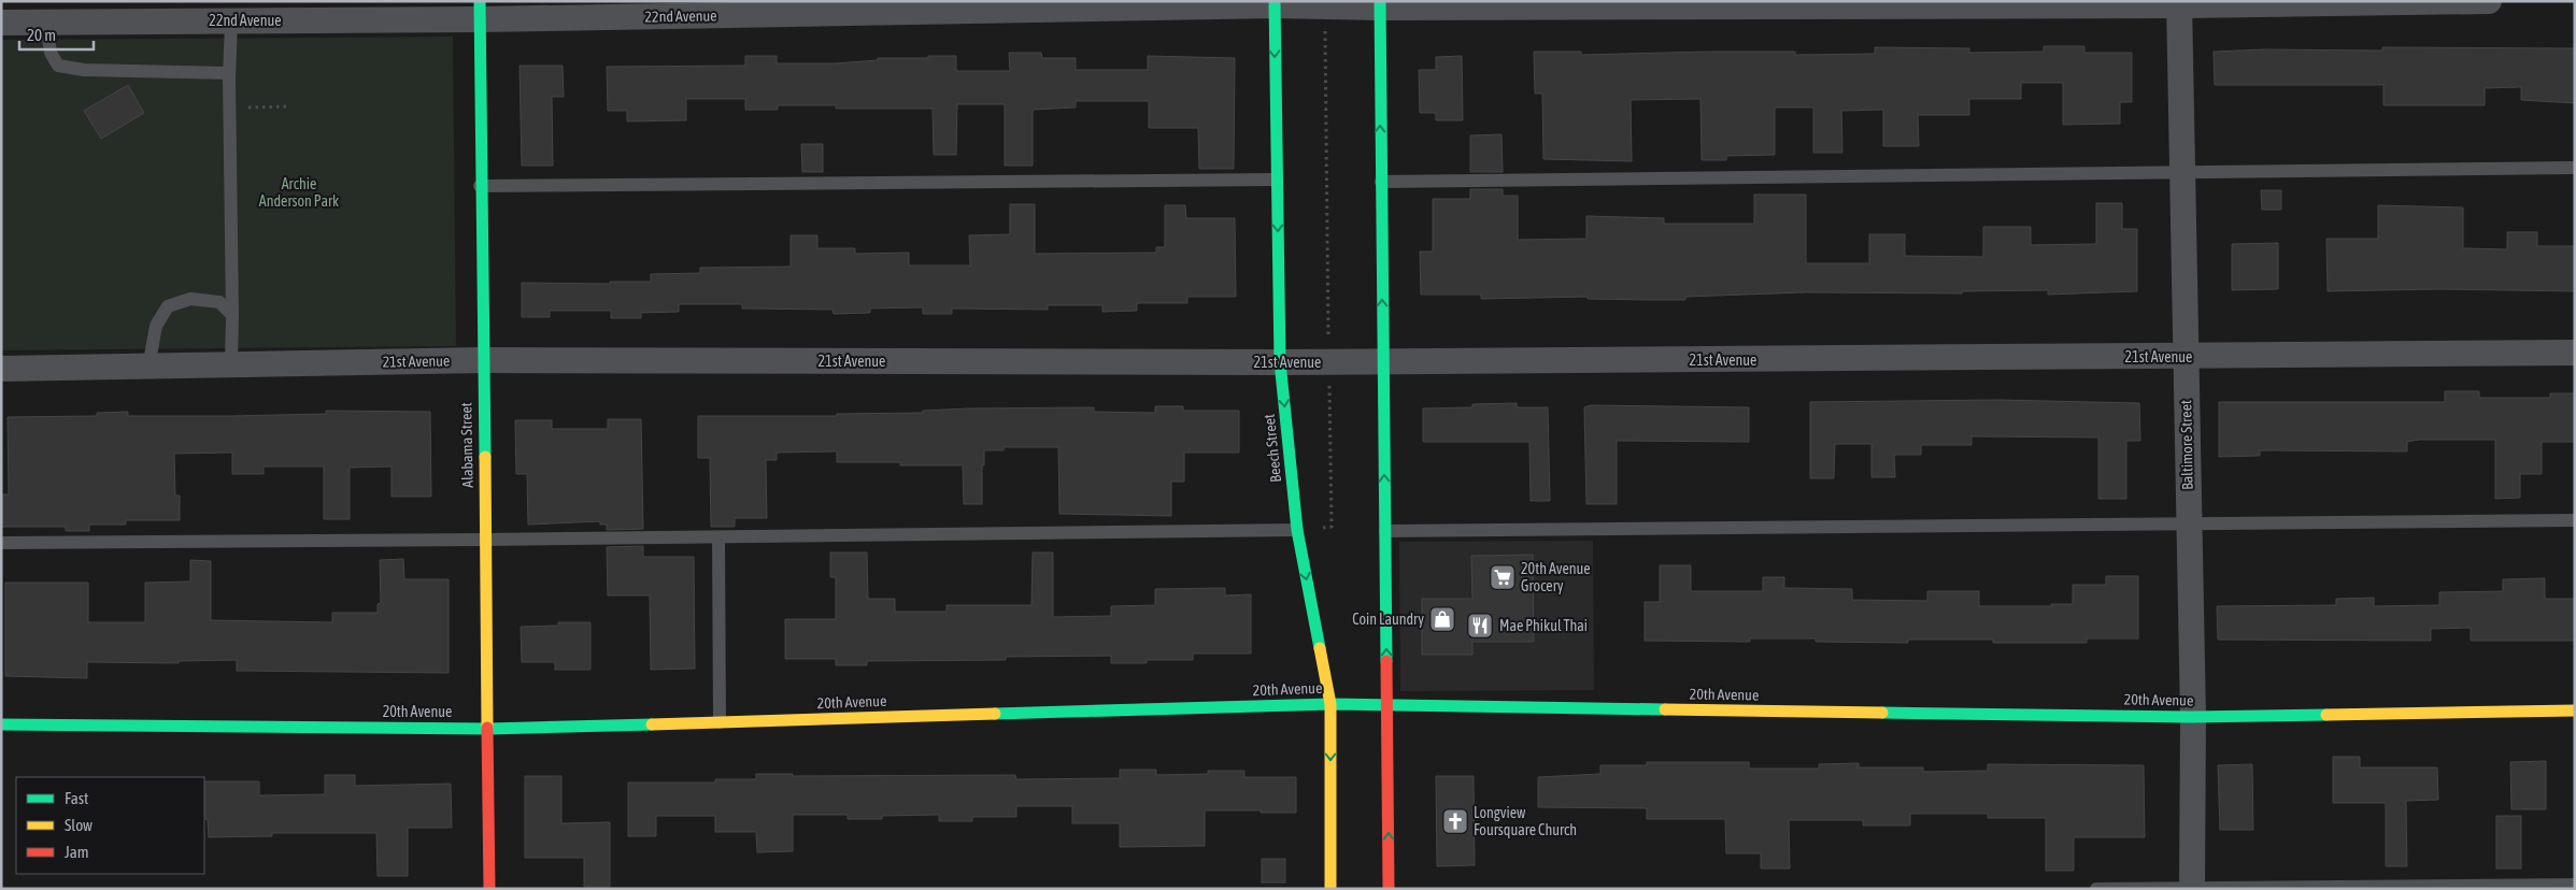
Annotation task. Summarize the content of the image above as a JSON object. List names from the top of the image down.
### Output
{
  "streets": {
    "street": [
      "22nd Avenue",
      "21st Avenue",
      "Alabama Street",
      "Baltimore Street",
      "Beech Street",
      "20th Avenue"
    ]
  },
  "crossings": [
    ["22nd Avenue", "Alabama Street"],
    ["22nd Avenue", "Baltimore Street"],
    ["22nd Avenue", "Beech Street"],
    ["21st Avenue", "Alabama Street"],
    ["21st Avenue", "Baltimore Street"],
    ["21st Avenue", "Beech Street"],
    ["Alabama Street", "20th Avenue"],
    ["Baltimore Street", "20th Avenue"],
    ["Beech Street", "20th Avenue"]
  ],
  "parks": ["Archie Anderson Park"],
  "places": {
    "supermarket": ["20th Avenue Grocery"],
    "shop": ["Coin Laundry"],
    "restaurant": ["Mae Phikul Thai"],
    "church": ["Longview Foursquare Church"]
  },
  "legend": ["Fast", "Slow", "Jam"],
  "scale_bar": "20 m"
}
